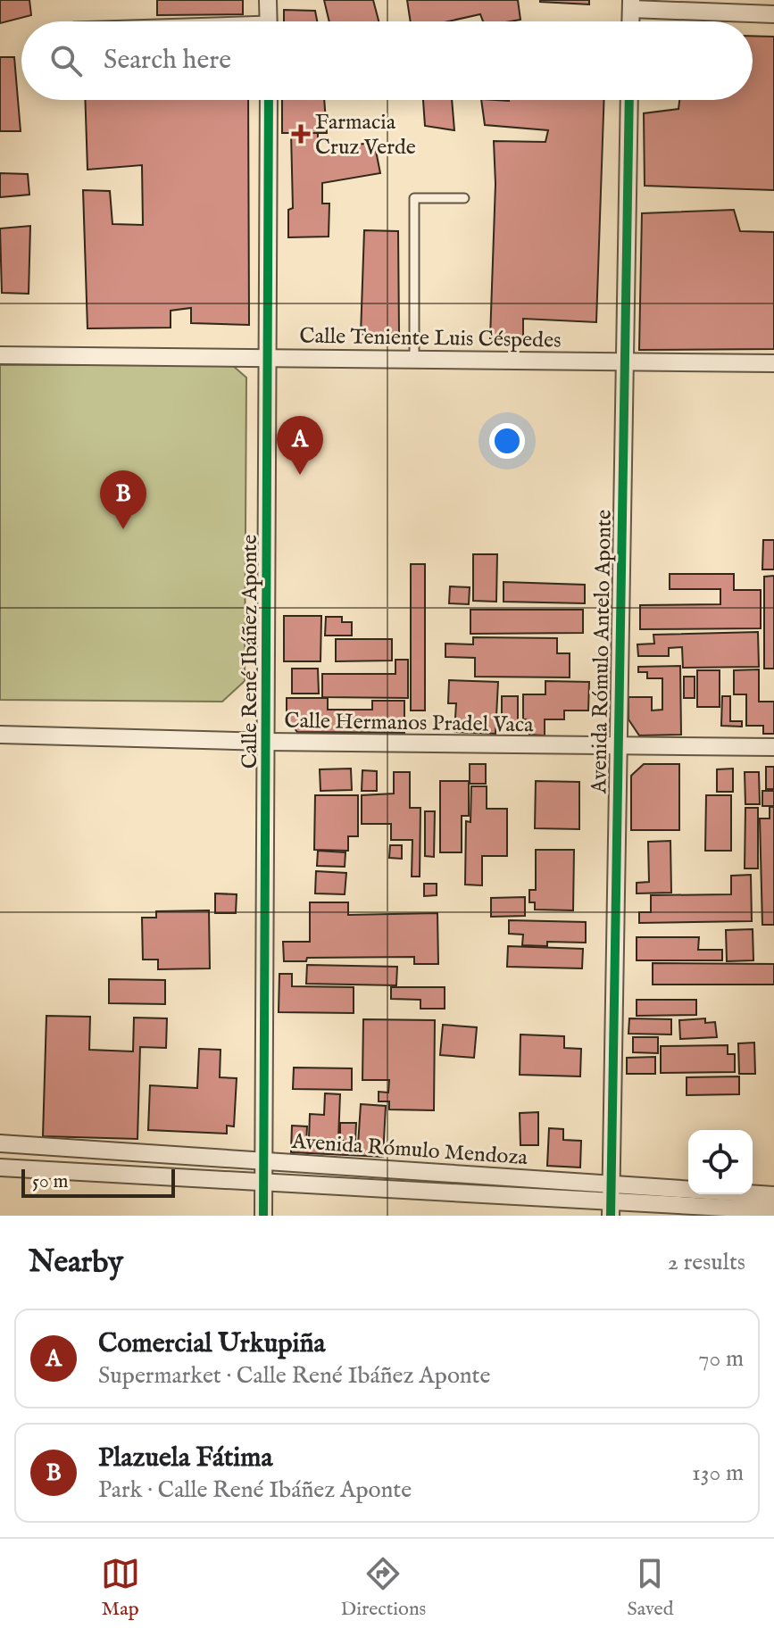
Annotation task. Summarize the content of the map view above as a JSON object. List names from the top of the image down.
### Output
{
  "streets": {
    "street": [
      "Calle Teniente Luis Céspedes",
      "Calle René Ibáñez Aponte",
      "Avenida Rómulo Antelo Aponte",
      "Calle Hermanos Pradel Vaca",
      "Avenida Rómulo Mendoza"
    ]
  },
  "crossings": [
    ["Calle Teniente Luis Céspedes", "Calle René Ibáñez Aponte"],
    ["Calle Teniente Luis Céspedes", "Avenida Rómulo Antelo Aponte"],
    ["Calle René Ibáñez Aponte", "Calle Hermanos Pradel Vaca"],
    ["Calle René Ibáñez Aponte", "Avenida Rómulo Mendoza"],
    ["Avenida Rómulo Antelo Aponte", "Calle Hermanos Pradel Vaca"],
    ["Avenida Rómulo Antelo Aponte", "Avenida Rómulo Mendoza"]
  ],
  "places": {
    "health": ["Farmacia Cruz Verde"]
  },
  "scale_bar": "50 m",
  "page": {
    "search": "Search here",
    "pins": ["A", "B"],
    "scale": "50 m",
    "heading": ["Nearby", "2 results"],
    "list": [
      {
        "mark": "A",
        "name": "Comercial Urkupiña",
        "note": "Supermarket · Calle René Ibáñez Aponte",
        "value": "70 m"
      },
      {
        "mark": "B",
        "name": "Plazuela Fátima",
        "note": "Park · Calle René Ibáñez Aponte",
        "value": "130 m"
      }
    ],
    "nav": ["Map", "Directions", "Saved"]
  }
}
